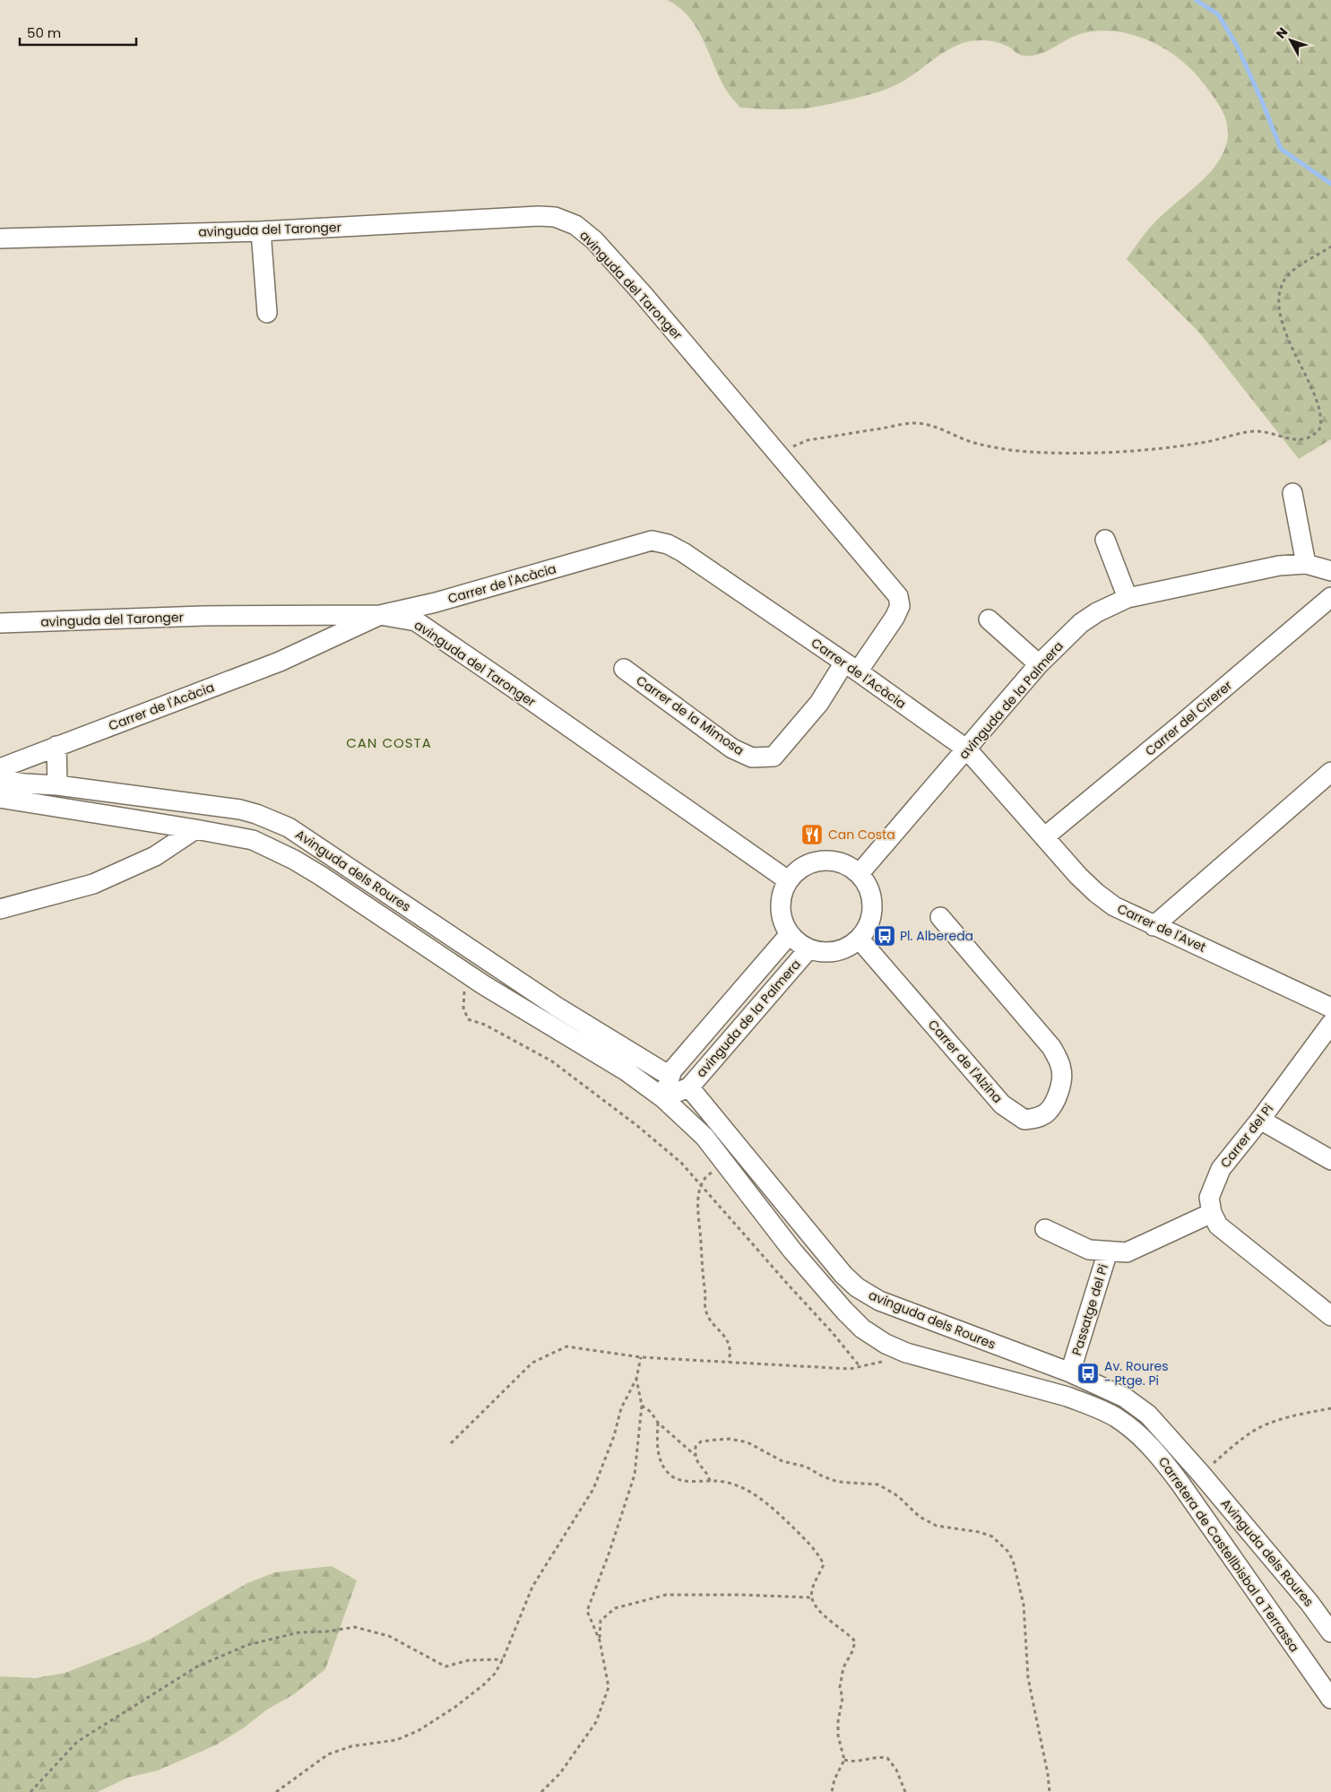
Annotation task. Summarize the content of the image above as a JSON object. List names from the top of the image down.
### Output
{
  "streets": {
    "street": [
      "avinguda del Taronger",
      "Carrer de l'Acàcia",
      "avinguda de la Palmera",
      "Carrer de la Mimosa",
      "Carrer del Cirerer",
      "Avinguda dels Roures",
      "Carrer de l'Avet",
      "Carrer de l'Alzina",
      "Carrer del Pi",
      "Passatge del Pi",
      "avinguda dels Roures",
      "Carretera de Castellbisbal a Terrassa"
    ]
  },
  "crossings": [
    ["avinguda del Taronger", "Carrer de l'Acàcia"],
    ["avinguda del Taronger", "avinguda de la Palmera"],
    ["avinguda del Taronger", "Carrer de la Mimosa"],
    ["avinguda del Taronger", "Carrer de l'Alzina"],
    ["Carrer de l'Acàcia", "avinguda de la Palmera"],
    ["Carrer de l'Acàcia", "Carrer de la Mimosa"],
    ["Carrer de l'Acàcia", "Carrer de l'Avet"],
    ["avinguda de la Palmera", "Avinguda dels Roures"],
    ["avinguda de la Palmera", "Carrer de l'Avet"],
    ["avinguda de la Palmera", "Carrer de l'Alzina"],
    ["avinguda de la Palmera", "avinguda dels Roures"],
    ["Carrer del Cirerer", "Carrer de l'Avet"],
    ["Avinguda dels Roures", "avinguda dels Roures"],
    ["Carrer del Pi", "Passatge del Pi"],
    ["Passatge del Pi", "avinguda dels Roures"]
  ],
  "districts": ["CAN COSTA"],
  "places": {
    "restaurant": ["Can Costa"],
    "bus stop": ["Pl. Albereda", "Av. Roures - Ptge. Pi"]
  },
  "scale_bar": "50 m",
  "north": "top left"
}
